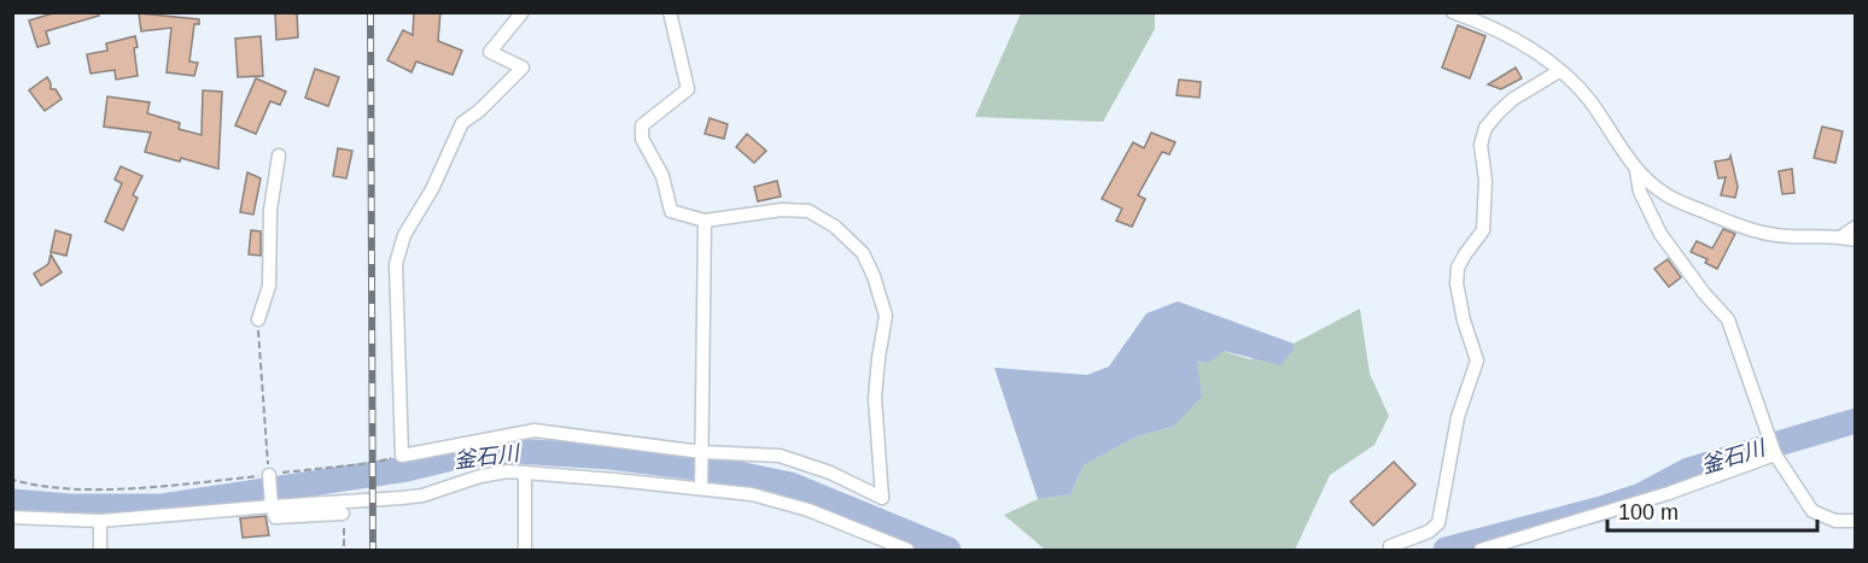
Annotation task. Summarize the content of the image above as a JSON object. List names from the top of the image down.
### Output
{
  "water": ["釜石川"],
  "scale_bar": "100 m"
}
